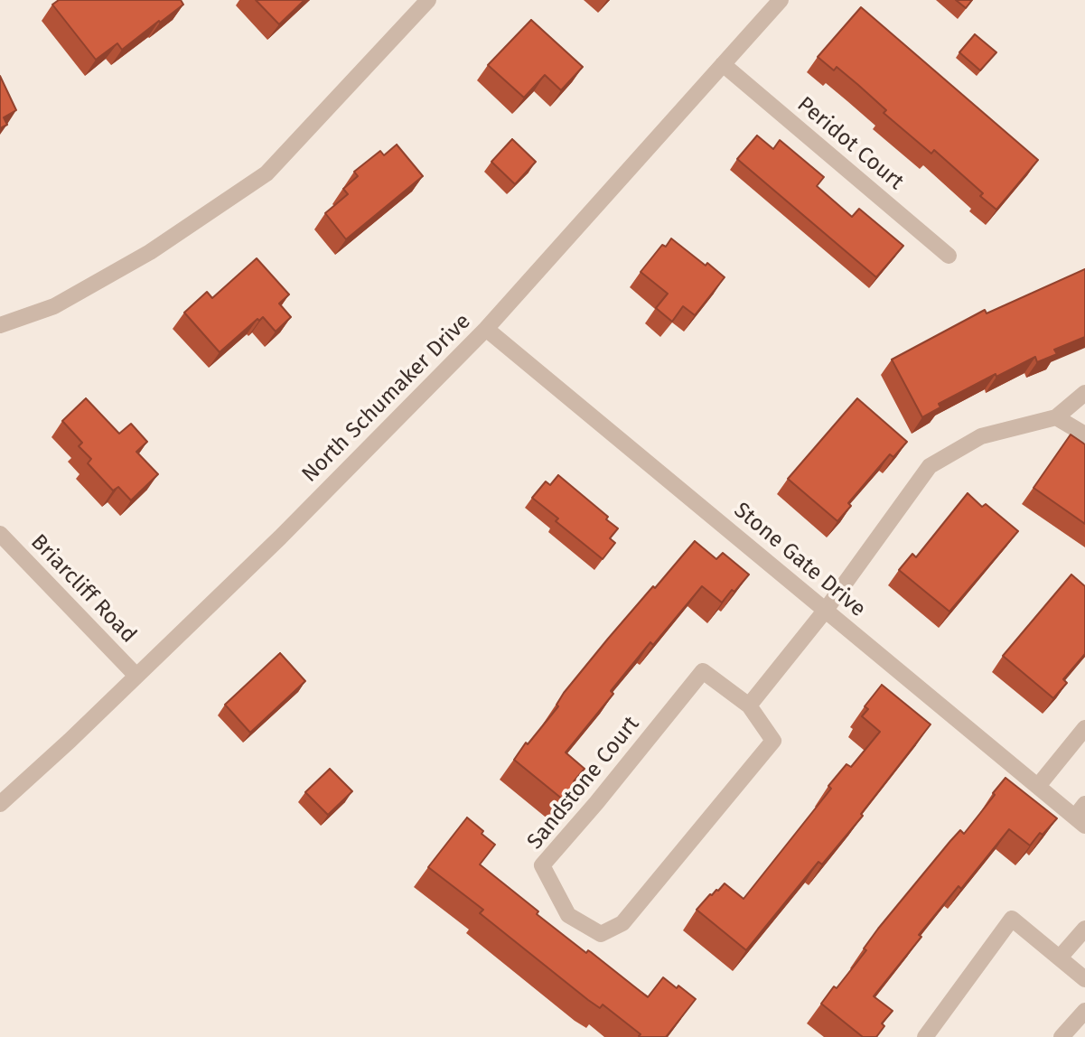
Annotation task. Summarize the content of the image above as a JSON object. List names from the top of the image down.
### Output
{
  "streets": {
    "street": [
      "Peridot Court",
      "North Schumaker Drive",
      "Stone Gate Drive",
      "Briarcliff Road",
      "Sandstone Court"
    ]
  },
  "crossings": [
    ["Peridot Court", "North Schumaker Drive"],
    ["North Schumaker Drive", "Stone Gate Drive"],
    ["North Schumaker Drive", "Briarcliff Road"]
  ]
}
